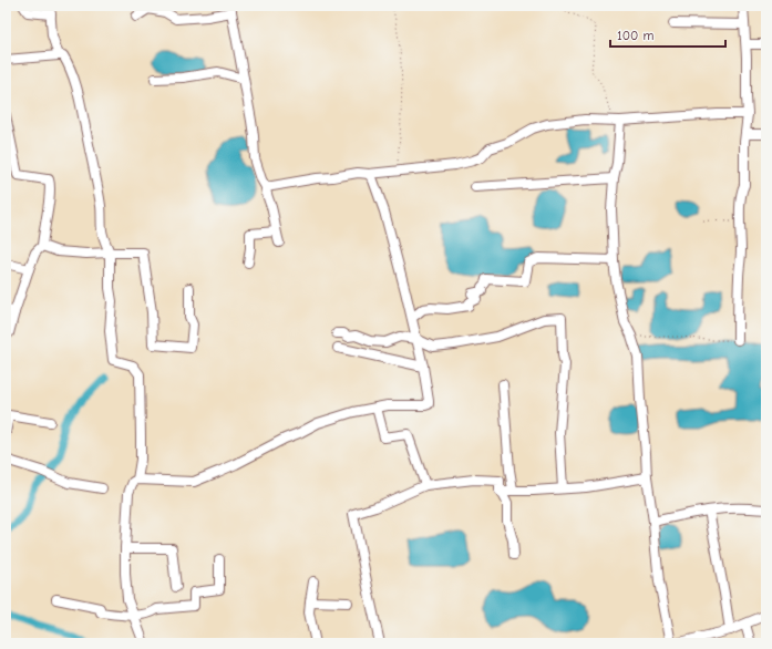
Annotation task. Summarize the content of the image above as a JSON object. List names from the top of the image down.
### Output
{
  "scale_bar": "100 m"
}
